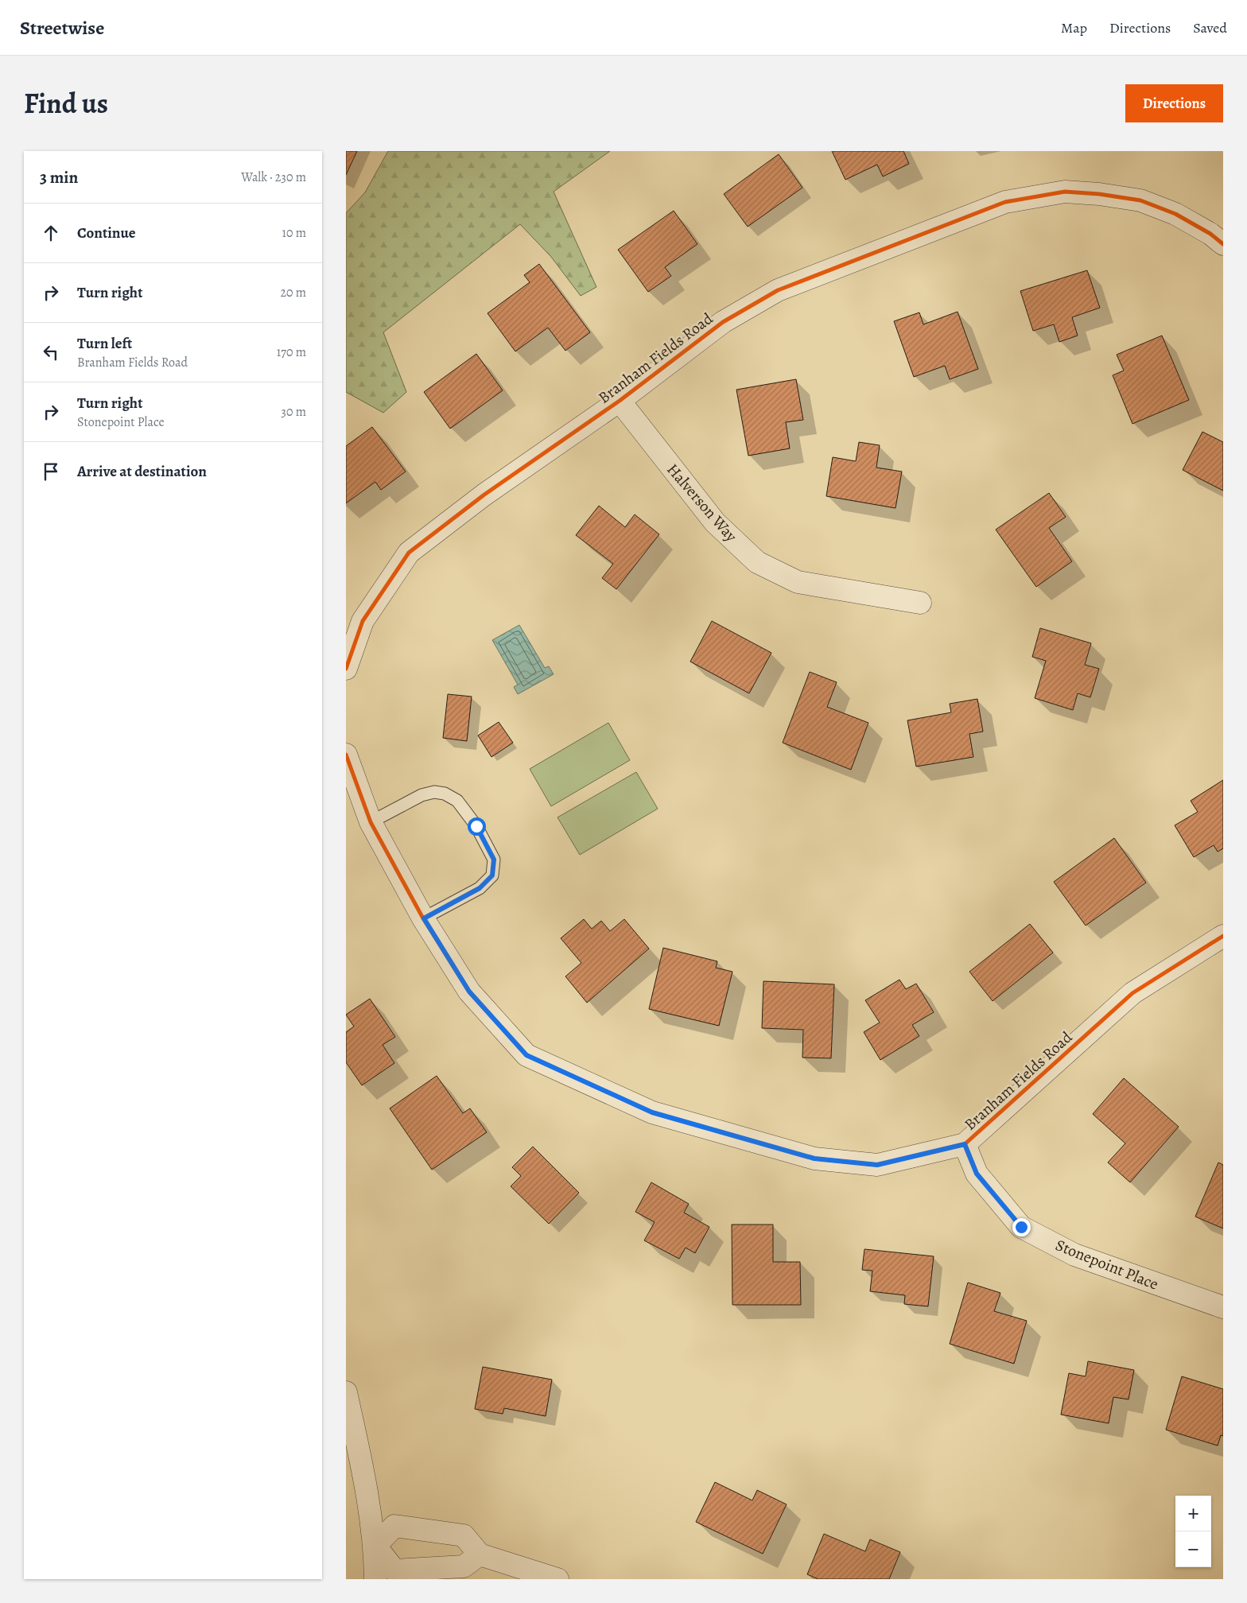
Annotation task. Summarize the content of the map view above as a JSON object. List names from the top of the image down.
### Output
{
  "streets": {
    "street": ["Branham Fields Road", "Halverson Way", "Stonepoint Place"]
  },
  "crossings": [
    ["Branham Fields Road", "Halverson Way"],
    ["Branham Fields Road", "Stonepoint Place"]
  ],
  "page": {
    "header": "Streetwise",
    "nav": ["Map", "Directions", "Saved"],
    "title": "Find us",
    "buttons": "Directions",
    "heading": ["3 min", "Walk · 230 m"],
    "list": [
      ["Continue", "10 m"],
      ["Turn right", "20 m"],
      ["Turn left", "Branham Fields Road", "170 m"],
      ["Turn right", "Stonepoint Place", "30 m"],
      "Arrive at destination"
    ],
    "map_buttons": ["+", "−"]
  }
}
